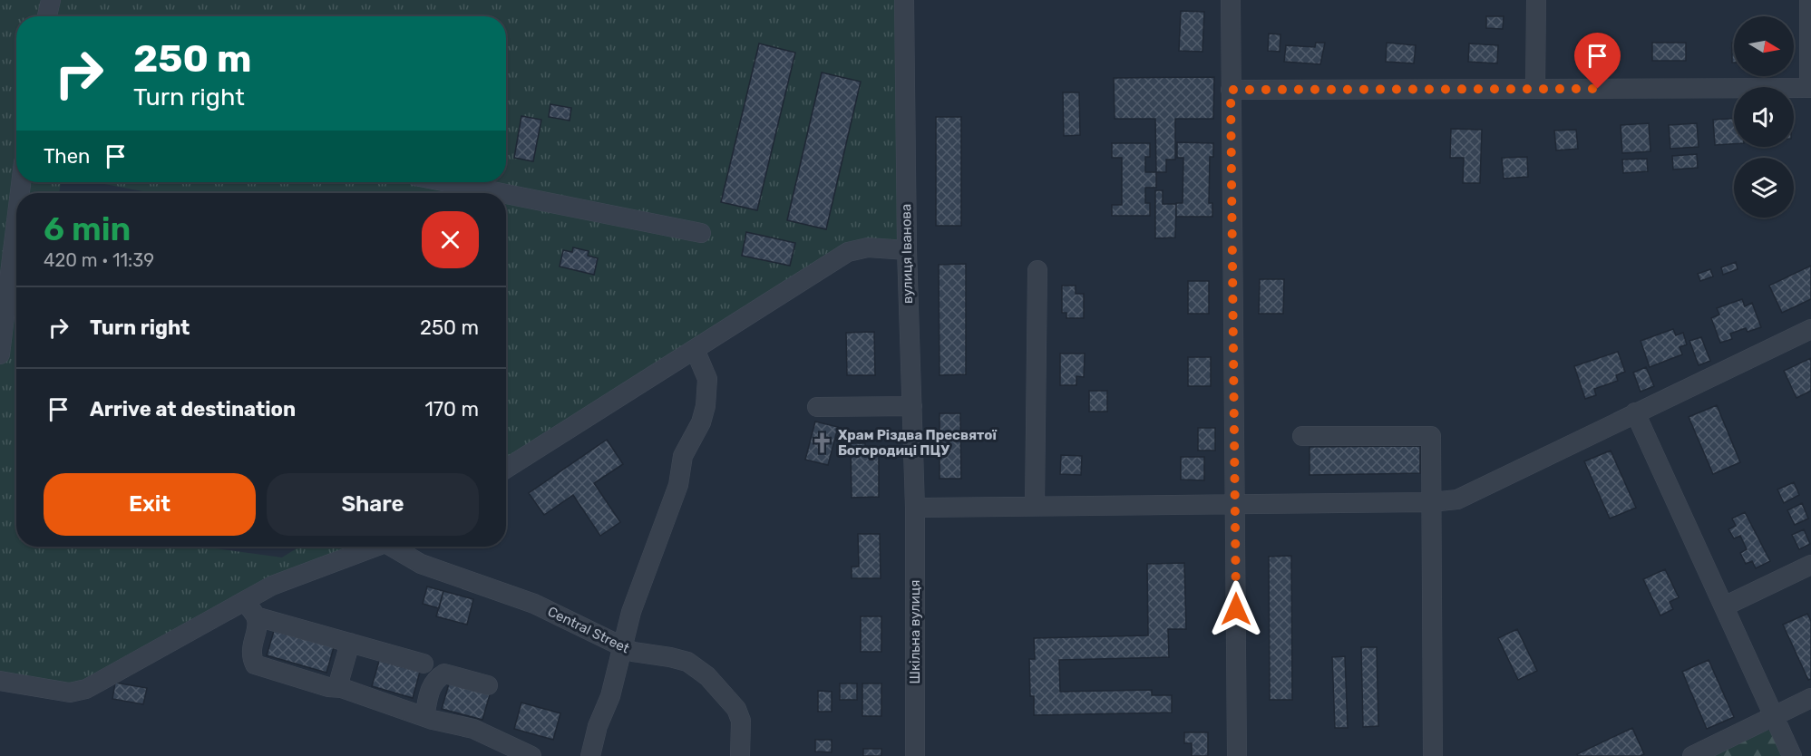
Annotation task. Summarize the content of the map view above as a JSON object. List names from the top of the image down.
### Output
{
  "streets": {
    "street": ["вулиця Іванова", "Central Street", "Шкільна вулиця"]
  },
  "crossings": [
    ["вулиця Іванова", "Шкільна вулиця"]
  ],
  "places": {
    "church": ["Храм Різдва Пресвятої Богородиці ПЦУ"]
  },
  "north": "right",
  "page": {
    "turn": ["250 m", "Turn right"],
    "then": "Then",
    "heading": ["6 min", "420 m · 11:39"],
    "list": [
      {
        "name": "Turn right",
        "value": "250 m"
      },
      {
        "name": "Arrive at destination",
        "value": "170 m"
      }
    ],
    "buttons": ["Exit", "Share"]
  }
}
